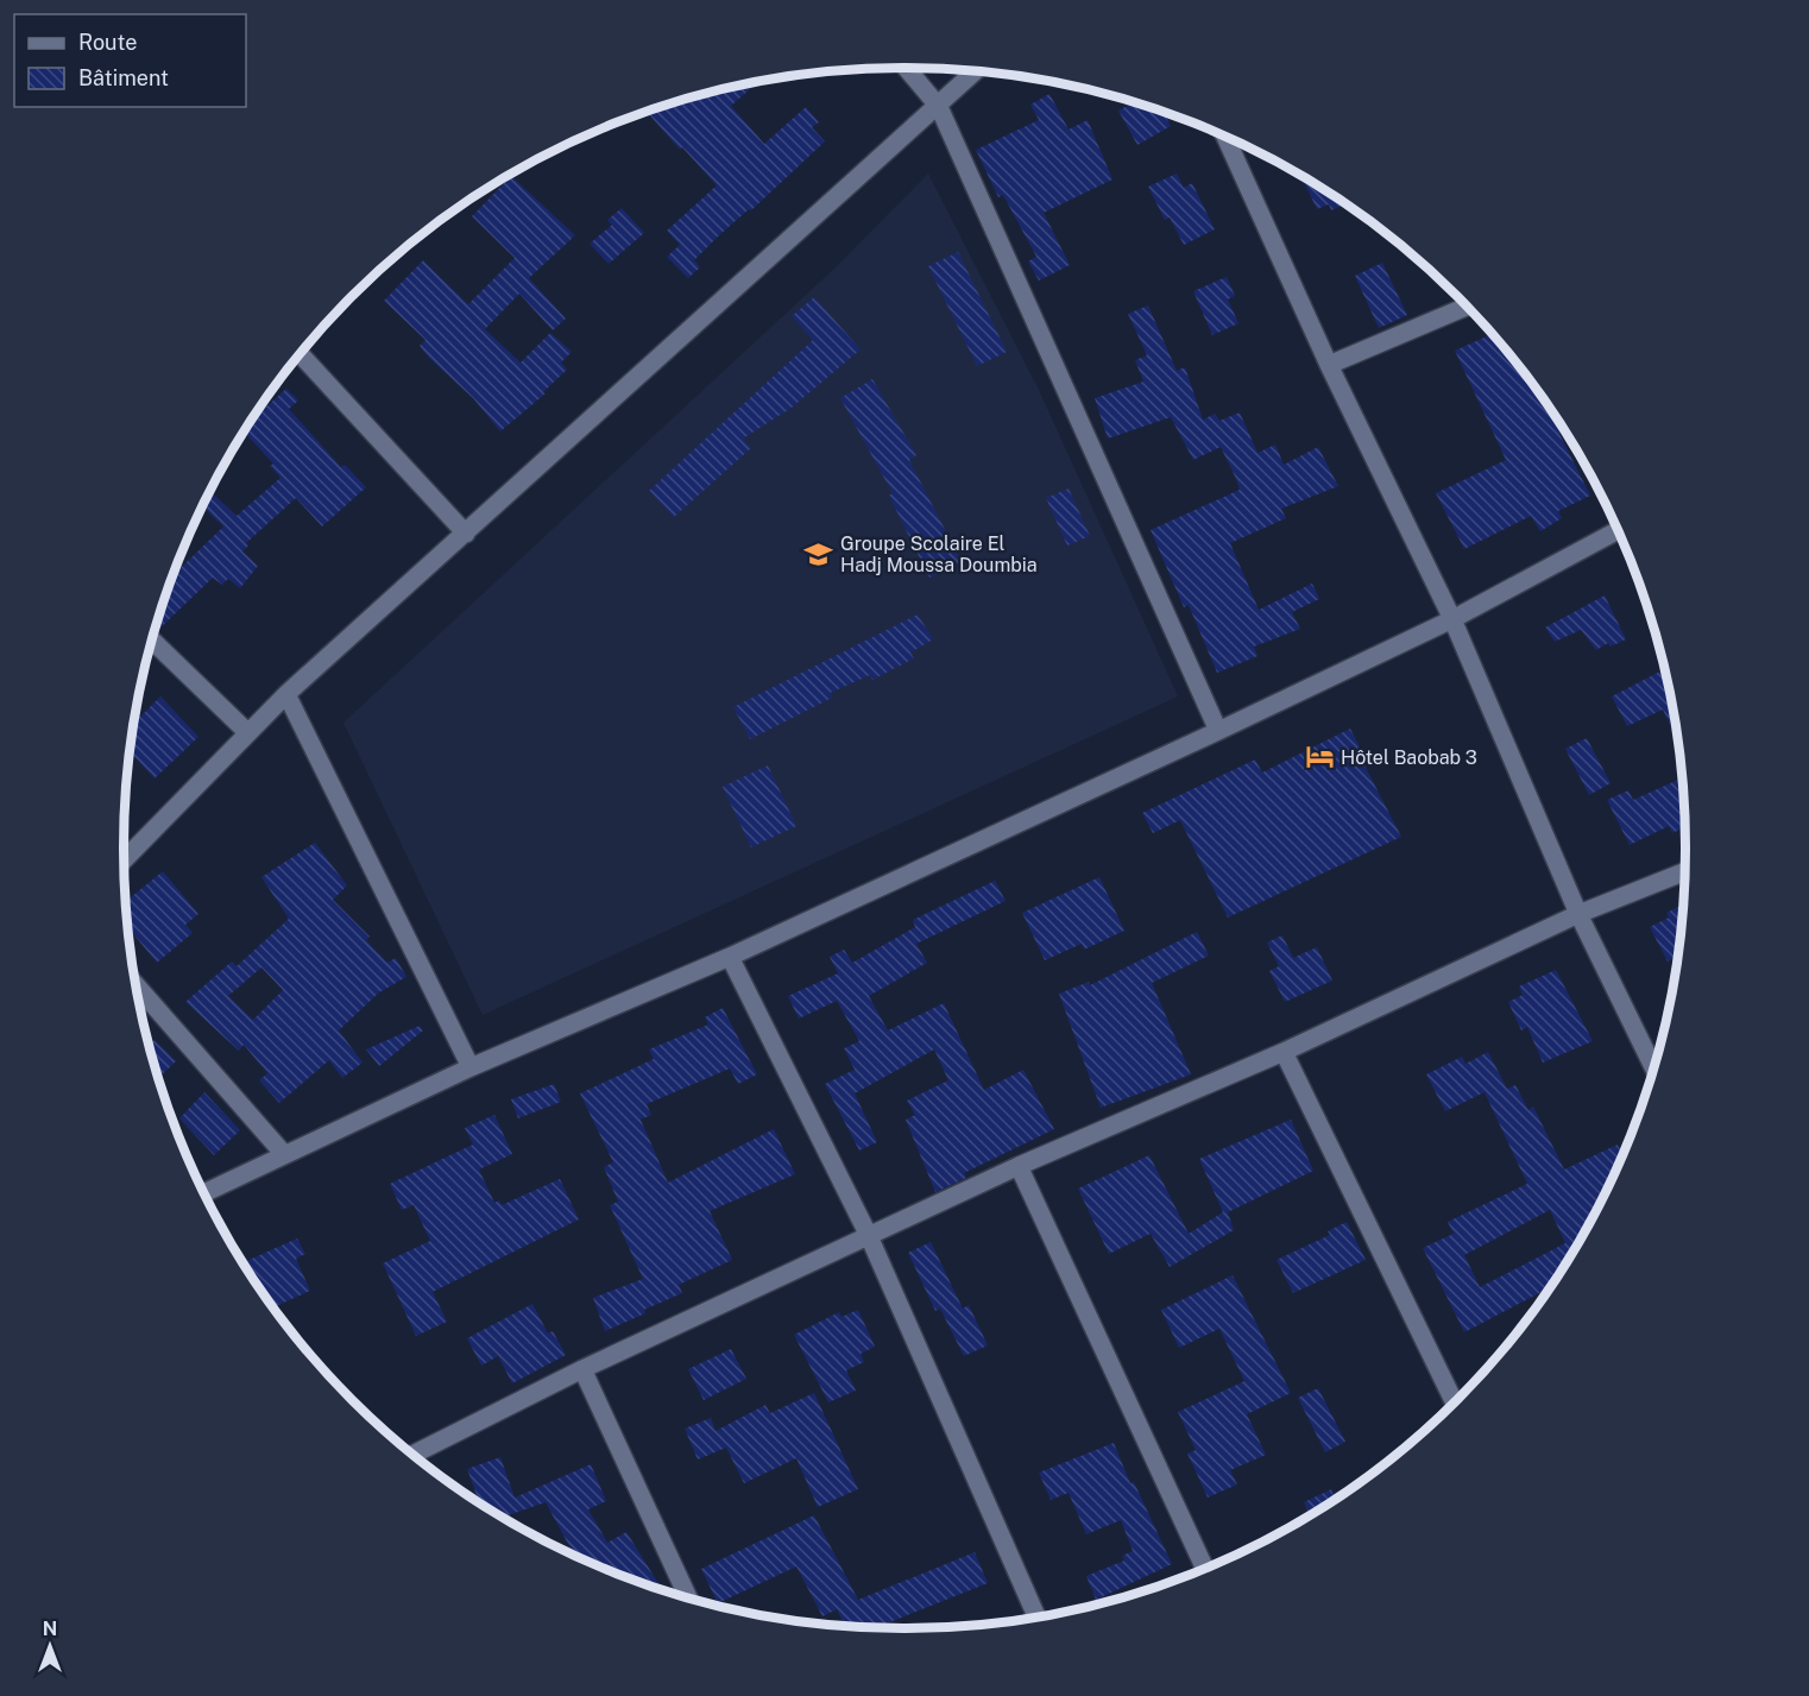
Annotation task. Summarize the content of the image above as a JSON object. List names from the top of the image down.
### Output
{
  "places": {
    "school or university": ["Groupe Scolaire El Hadj Moussa Doumbia"],
    "hotel": ["Hôtel Baobab 3"]
  },
  "legend": ["Route", "Bâtiment"],
  "north": "top"
}
